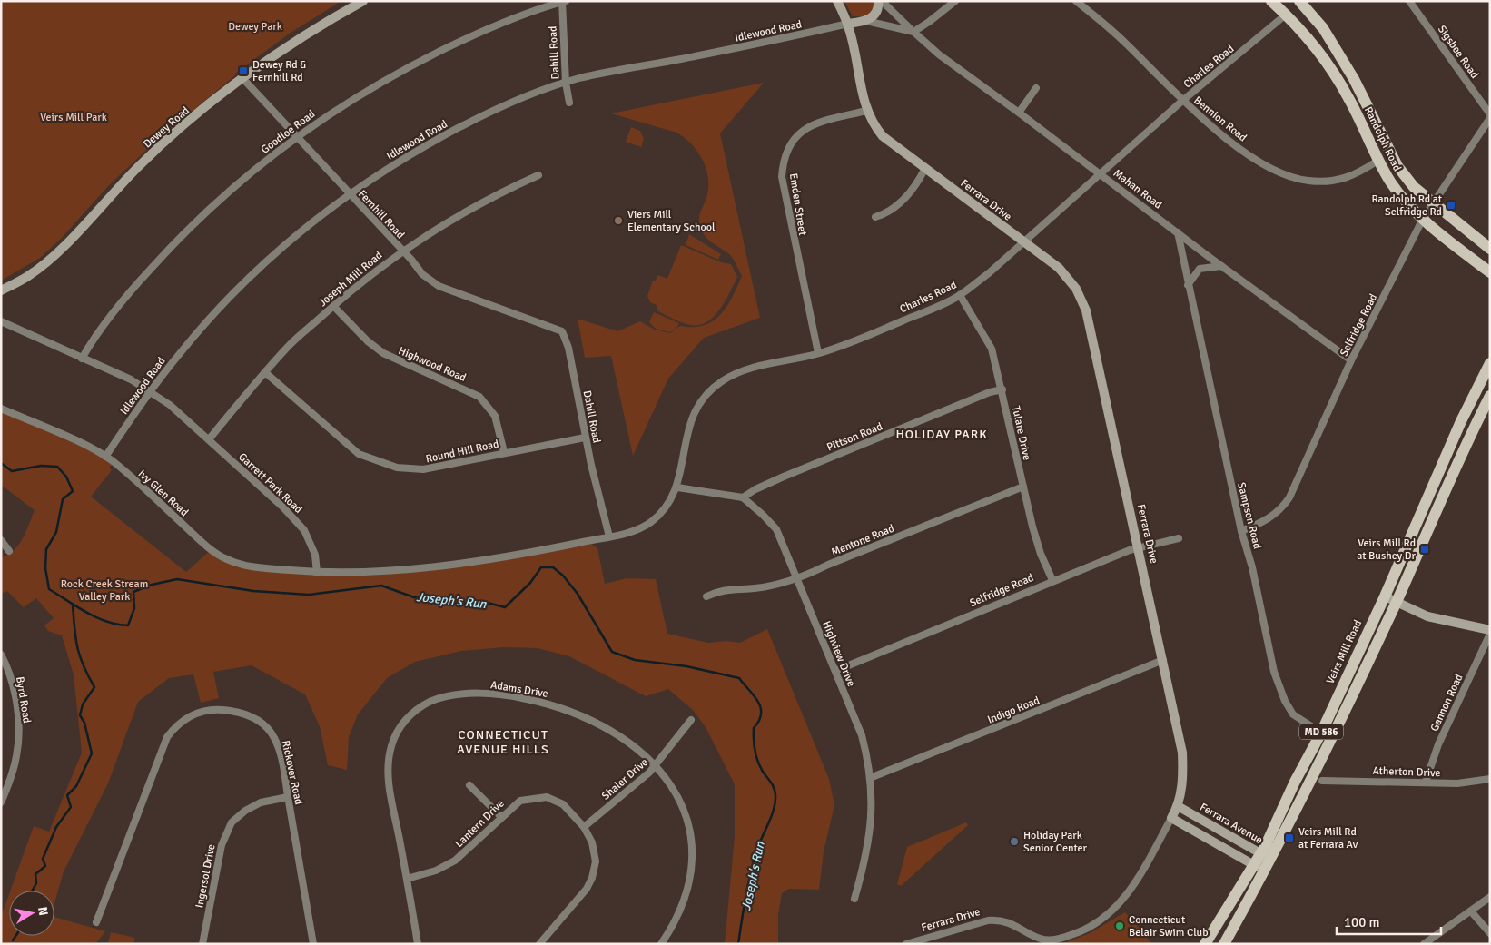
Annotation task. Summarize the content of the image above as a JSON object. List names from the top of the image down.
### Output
{
  "streets": {
    "main road": ["Randolph Road", "Veirs Mill Road", "MD 586"],
    "street": [
      "Idlewood Road",
      "Sigsbee Road",
      "Dahill Road",
      "Charles Road",
      "Bennion Road",
      "Dewey Road",
      "Goodloe Road",
      "Mahan Road",
      "Ferrara Drive",
      "Emden Street",
      "Fernhill Road",
      "Joseph Mill Road",
      "Selfridge Road",
      "Highwood Road",
      "Tulare Drive",
      "Pittson Road",
      "Round Hill Road",
      "Garrett Park Road",
      "Ivy Glen Road",
      "Sampson Road",
      "Mentone Road",
      "Highview Drive",
      "Adams Drive",
      "Byrd Road",
      "Gannon Road",
      "Indigo Road",
      "Atherton Drive",
      "Rickover Road",
      "Shaler Drive",
      "Lantern Drive",
      "Ferrara Avenue",
      "Ingersol Drive"
    ]
  },
  "crossings": [
    ["Idlewood Road", "Dahill Road"],
    ["Idlewood Road", "Mahan Road"],
    ["Idlewood Road", "Ferrara Drive"],
    ["Idlewood Road", "Fernhill Road"],
    ["Idlewood Road", "Garrett Park Road"],
    ["Idlewood Road", "Ivy Glen Road"],
    ["Dahill Road", "Charles Road"],
    ["Dahill Road", "Goodloe Road"],
    ["Dahill Road", "Fernhill Road"],
    ["Dahill Road", "Round Hill Road"],
    ["Charles Road", "Bennion Road"],
    ["Charles Road", "Randolph Road"],
    ["Charles Road", "Mahan Road"],
    ["Charles Road", "Ferrara Drive"],
    ["Charles Road", "Emden Street"],
    ["Charles Road", "Tulare Drive"],
    ["Bennion Road", "Randolph Road"],
    ["Dewey Road", "Fernhill Road"],
    ["Goodloe Road", "Fernhill Road"],
    ["Goodloe Road", "Garrett Park Road"],
    ["Randolph Road", "Selfridge Road"],
    ["Mahan Road", "Ferrara Drive"],
    ["Mahan Road", "Selfridge Road"],
    ["Mahan Road", "Sampson Road"],
    ["Ferrara Drive", "Emden Street"],
    ["Ferrara Drive", "Selfridge Road"],
    ["Ferrara Drive", "Indigo Road"],
    ["Ferrara Drive", "Ferrara Avenue"],
    ["Fernhill Road", "Joseph Mill Road"],
    ["Joseph Mill Road", "Highwood Road"],
    ["Joseph Mill Road", "Round Hill Road"],
    ["Joseph Mill Road", "Garrett Park Road"],
    ["Selfridge Road", "Tulare Drive"],
    ["Selfridge Road", "Sampson Road"],
    ["Selfridge Road", "Highview Drive"],
    ["Highwood Road", "Round Hill Road"],
    ["Tulare Drive", "Pittson Road"],
    ["Tulare Drive", "Mentone Road"],
    ["Pittson Road", "Highview Drive"],
    ["Garrett Park Road", "Ivy Glen Road"],
    ["Sampson Road", "Veirs Mill Road"],
    ["Mentone Road", "Highview Drive"],
    ["Veirs Mill Road", "Ferrara Avenue"],
    ["Highview Drive", "Indigo Road"],
    ["Adams Drive", "Shaler Drive"],
    ["Adams Drive", "Lantern Drive"],
    ["Gannon Road", "Atherton Drive"],
    ["MD 586", "Ferrara Avenue"],
    ["Rickover Road", "Ingersol Drive"],
    ["Shaler Drive", "Lantern Drive"]
  ],
  "districts": ["HOLIDAY PARK", "CONNECTICUT AVENUE HILLS"],
  "water": ["Joseph's Run"],
  "parks": ["Dewey Park", "Veirs Mill Park", "Rock Creek Stream Valley Park"],
  "places": {
    "transit": [
      "Dewey Rd & Fernhill Rd",
      "Randolph Rd at Selfridge Rd",
      "Veirs Mill Rd at Bushey Dr",
      "Veirs Mill Rd at Ferrara Av"
    ],
    "other": ["Viers Mill Elementary School", "Holiday Park Senior Center", "Connecticut Belair Swim Club"]
  },
  "scale_bar": "100 m",
  "north": "right"
}
